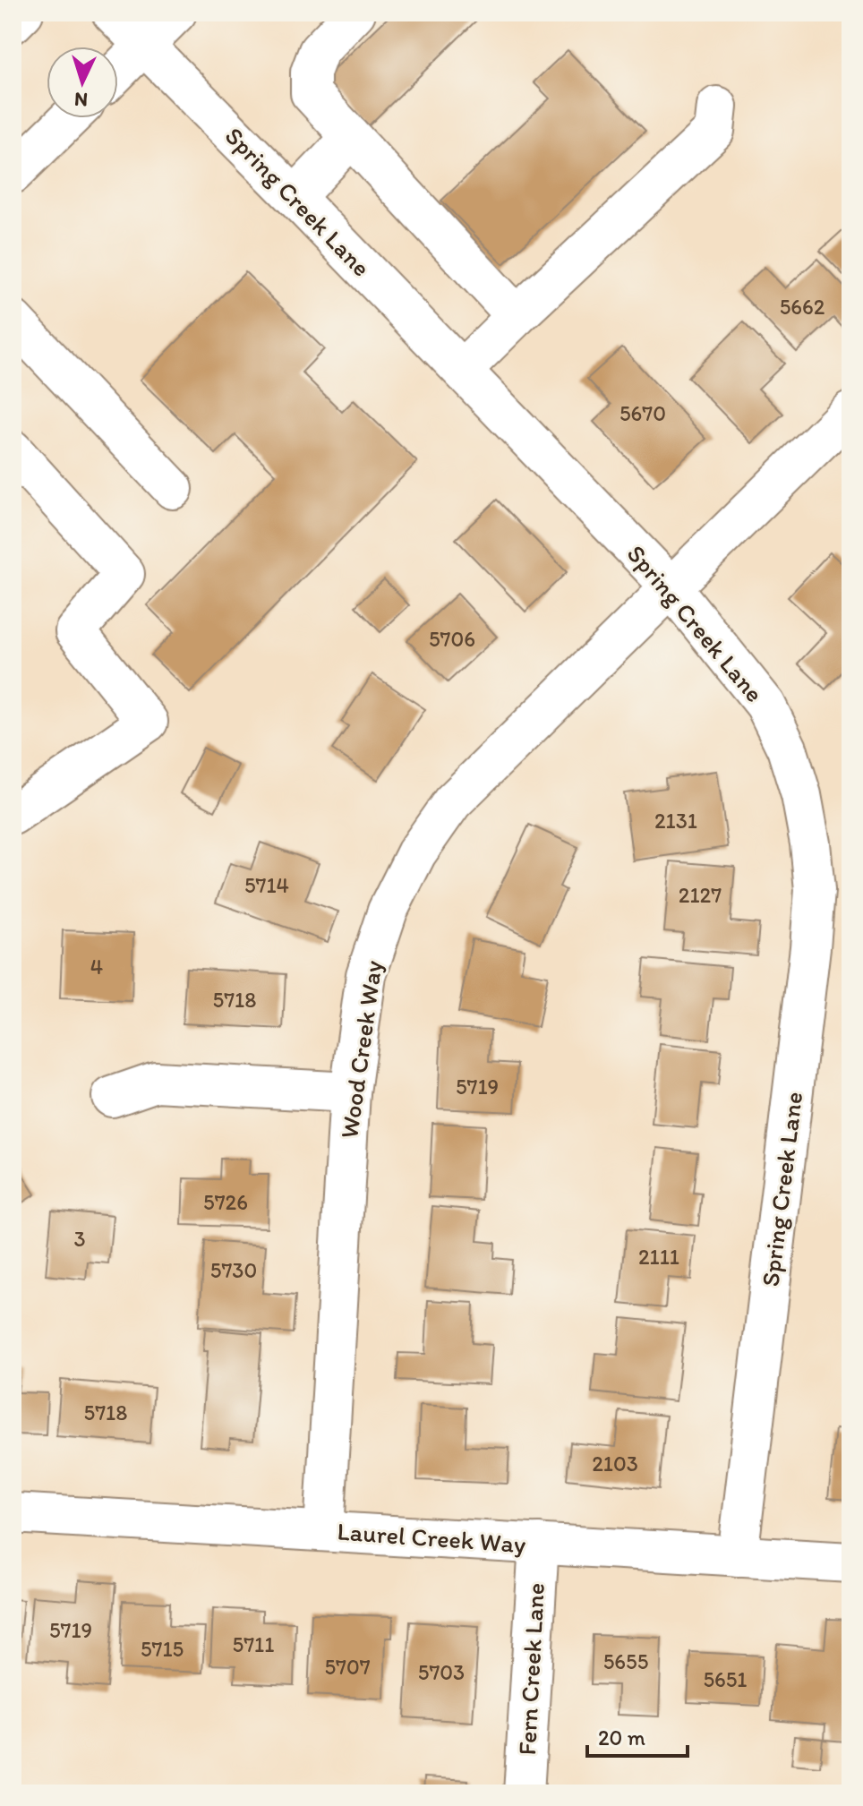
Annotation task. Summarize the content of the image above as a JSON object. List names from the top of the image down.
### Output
{
  "streets": {
    "street": [
      "Spring Creek Lane",
      "Wood Creek Way",
      "Laurel Creek Way",
      "Fern Creek Lane"
    ]
  },
  "crossings": [
    ["Spring Creek Lane", "Wood Creek Way"],
    ["Spring Creek Lane", "Laurel Creek Way"],
    ["Wood Creek Way", "Laurel Creek Way"],
    ["Laurel Creek Way", "Fern Creek Lane"]
  ],
  "house_numbers": [
    "5662",
    "5670",
    "5706",
    "2131",
    "5714",
    "2127",
    "4",
    "5718",
    "5719",
    "5726",
    "3",
    "2111",
    "5730",
    "5718",
    "2103",
    "5719",
    "5711",
    "5715",
    "5655",
    "5707",
    "5703",
    "5651"
  ],
  "scale_bar": "20 m",
  "north": "bottom"
}
